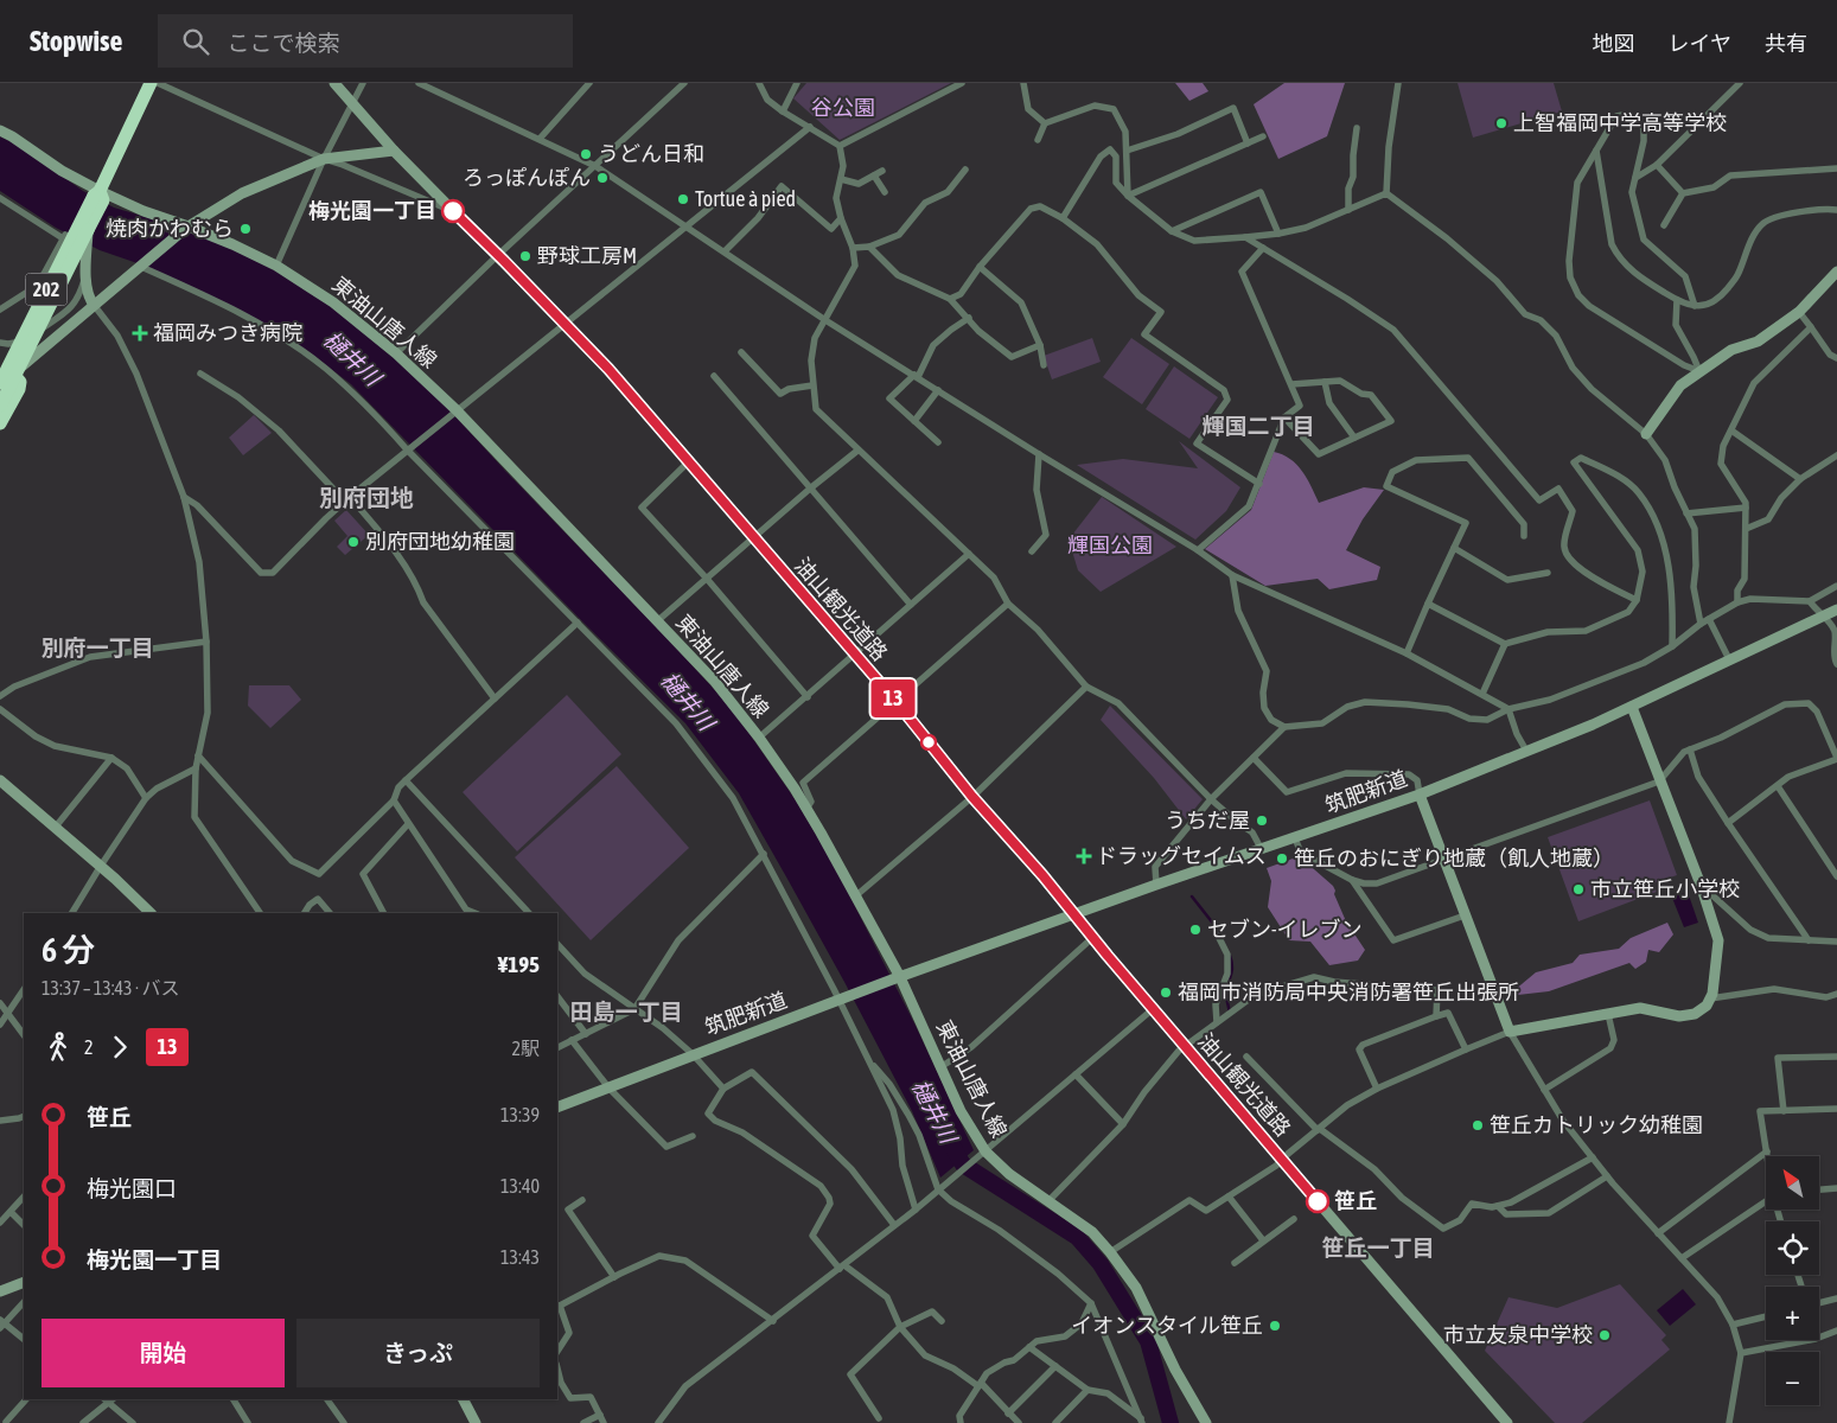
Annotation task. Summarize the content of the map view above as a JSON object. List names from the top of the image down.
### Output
{
  "streets": {
    "highway": ["202"],
    "street": ["東油山唐人線", "油山観光道路", "筑肥新道"]
  },
  "crossings": [
    ["202", "東油山唐人線"],
    ["東油山唐人線", "筑肥新道"],
    ["油山観光道路", "筑肥新道"]
  ],
  "districts": [
    "輝国二丁目",
    "別府団地",
    "別府一丁目",
    "田島一丁目",
    "笹丘一丁目"
  ],
  "water": ["樋井川"],
  "parks": ["谷公園", "輝国公園"],
  "places": {
    "other": [
      "上智福岡中学高等学校",
      "うどん日和",
      "ろっぽんぽん",
      "Tortue à pied",
      "梅光園一丁目",
      "焼肉かわむら",
      "野球工房M",
      "別府団地幼稚園",
      "うちだ屋",
      "笹丘のおにぎり地蔵（飢人地蔵）",
      "市立笹丘小学校",
      "セブン-イレブン",
      "福岡市消防局中央消防署笹丘出張所",
      "笹丘カトリック幼稚園",
      "笹丘",
      "イオンスタイル笹丘",
      "市立友泉中学校"
    ],
    "health": ["福岡みつき病院", "ドラッグセイムス"]
  },
  "lines": ["bus line 13"],
  "north": "top left",
  "page": {
    "header": "Stopwise",
    "search": "ここで検索",
    "nav": ["地図", "レイヤ", "共有"],
    "on_map": "13",
    "heading": ["6 分", "13:37 – 13:43 · バス", "¥195"],
    "legs": ["2", "13", "2駅"],
    "list": [
      {
        "name": "笹丘",
        "value": "13:39"
      },
      {
        "name": "梅光園口",
        "value": "13:40"
      },
      {
        "name": "梅光園一丁目",
        "value": "13:43"
      }
    ],
    "map_buttons": ["+", "−"],
    "buttons": ["開始", "きっぷ"]
  }
}
